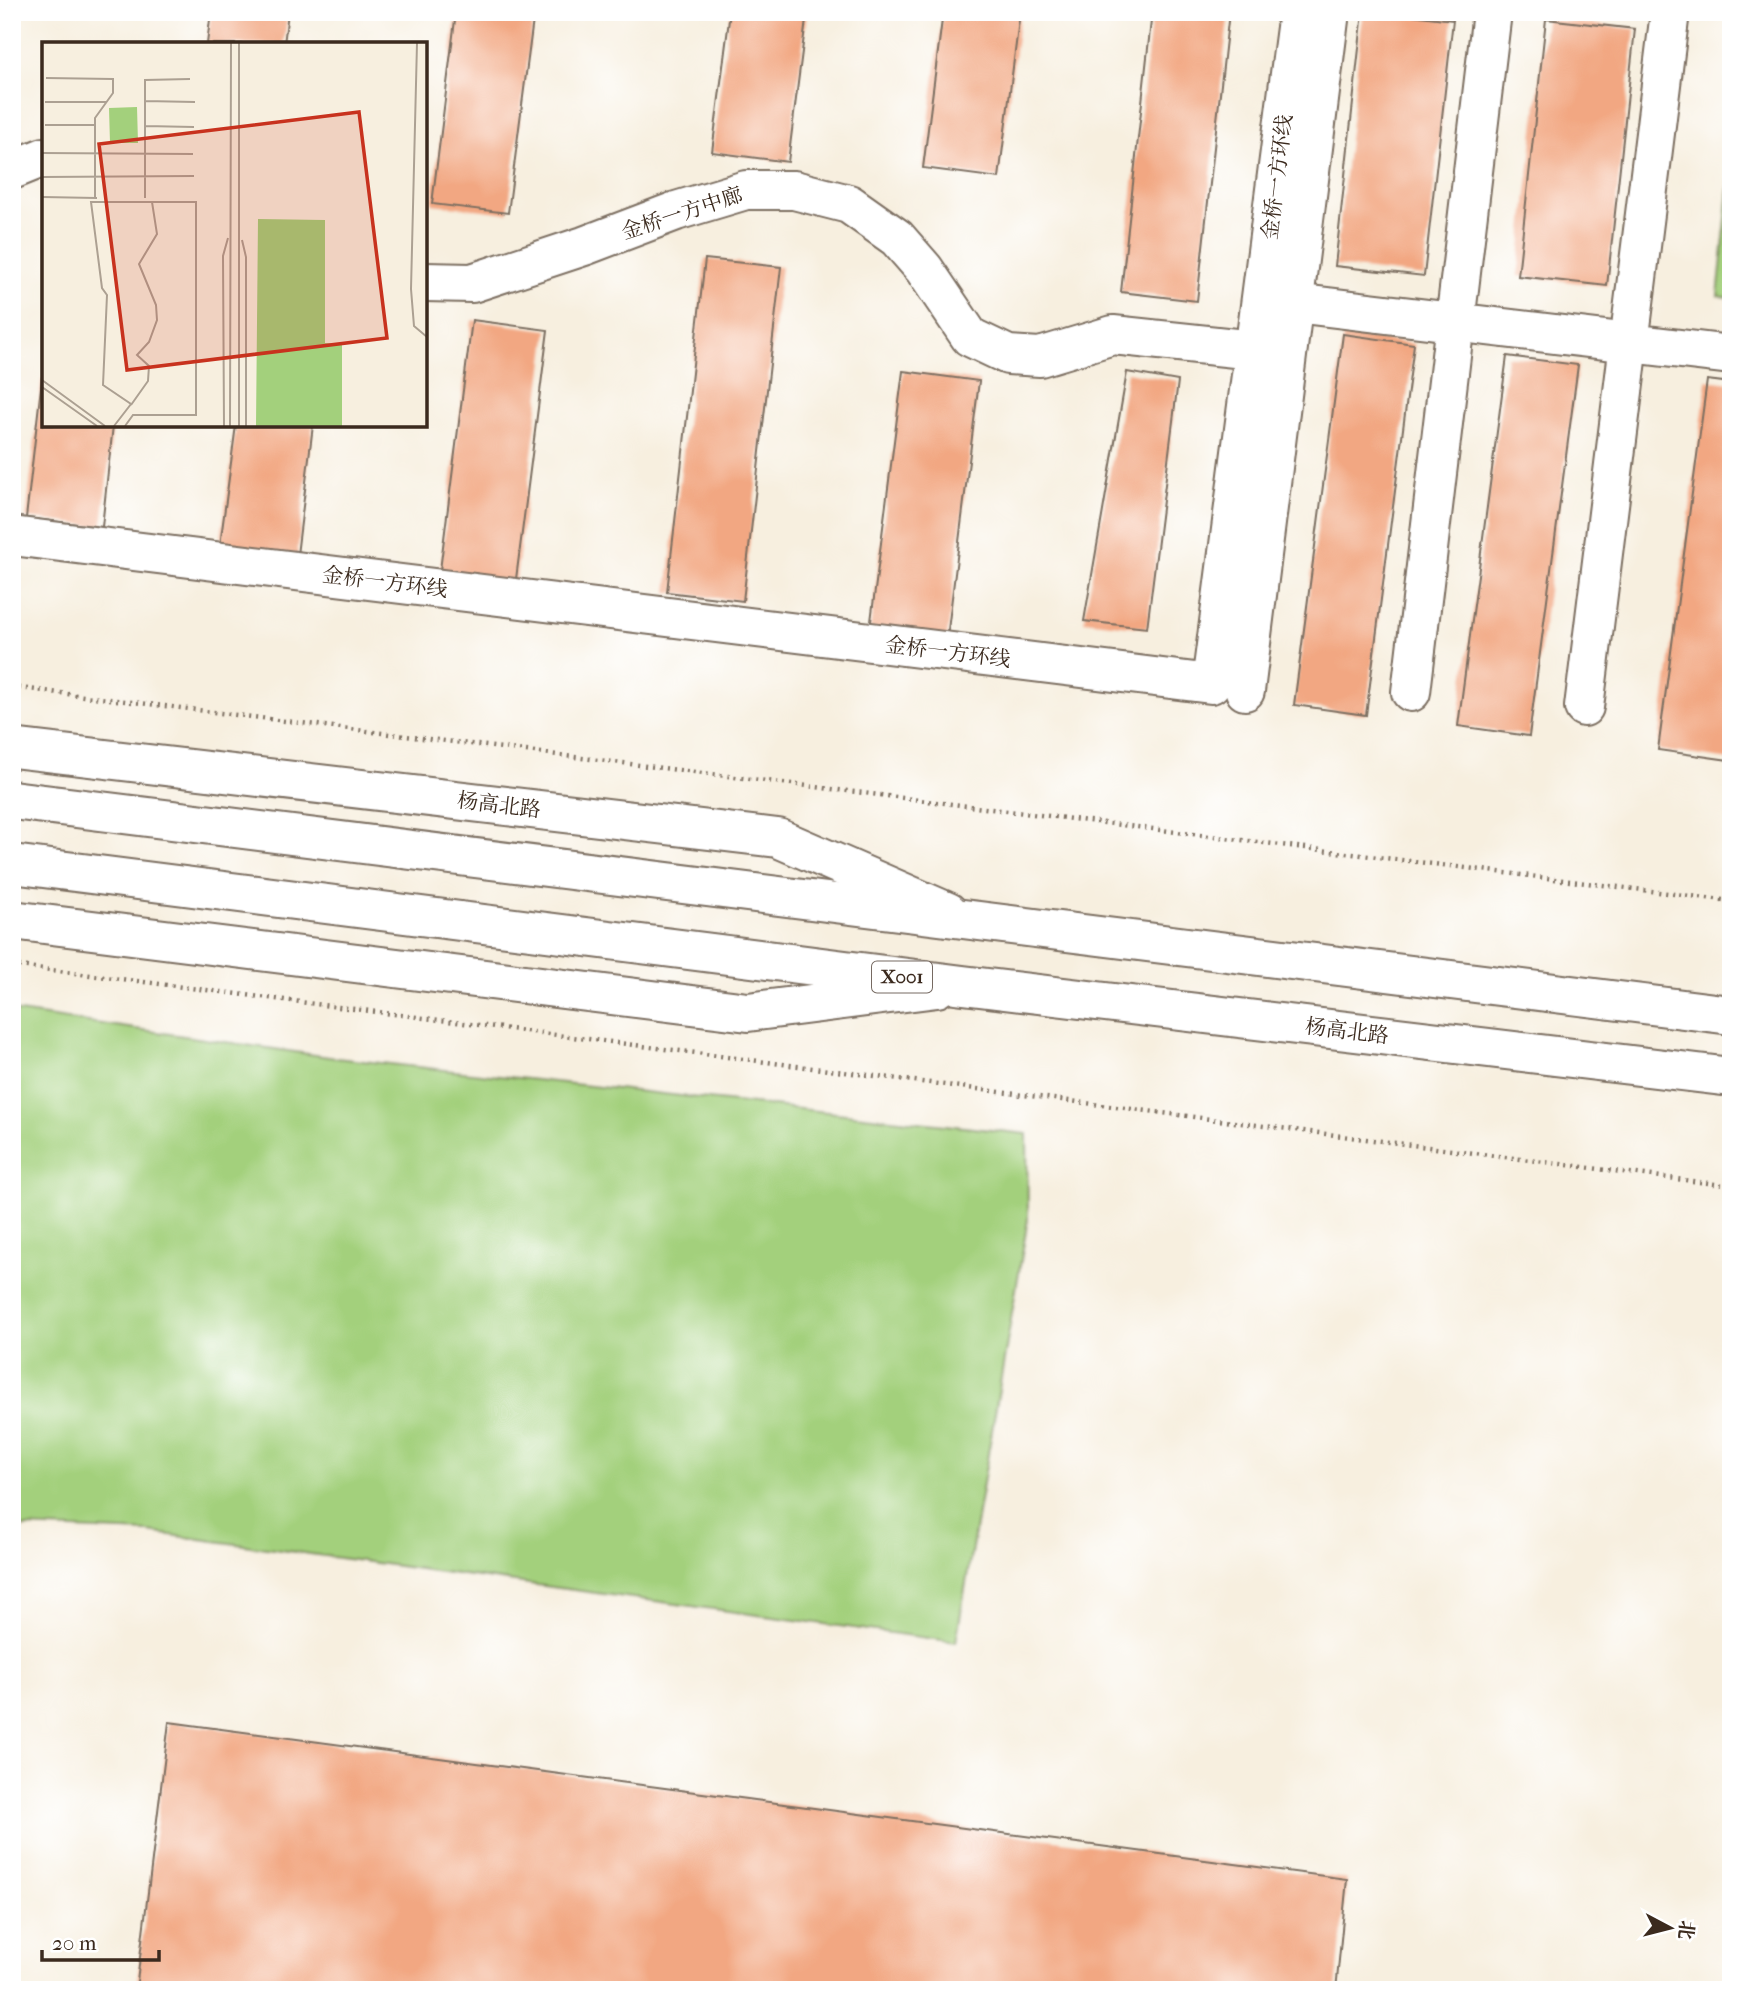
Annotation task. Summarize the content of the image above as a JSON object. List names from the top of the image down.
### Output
{
  "streets": {
    "main road": [
      "金桥一方环线",
      "金桥一方中廊",
      "杨高北路",
      "X001"
    ]
  },
  "crossings": [
    ["金桥一方环线", "金桥一方中廊"]
  ],
  "scale_bar": "20 m",
  "north": "right"
}
